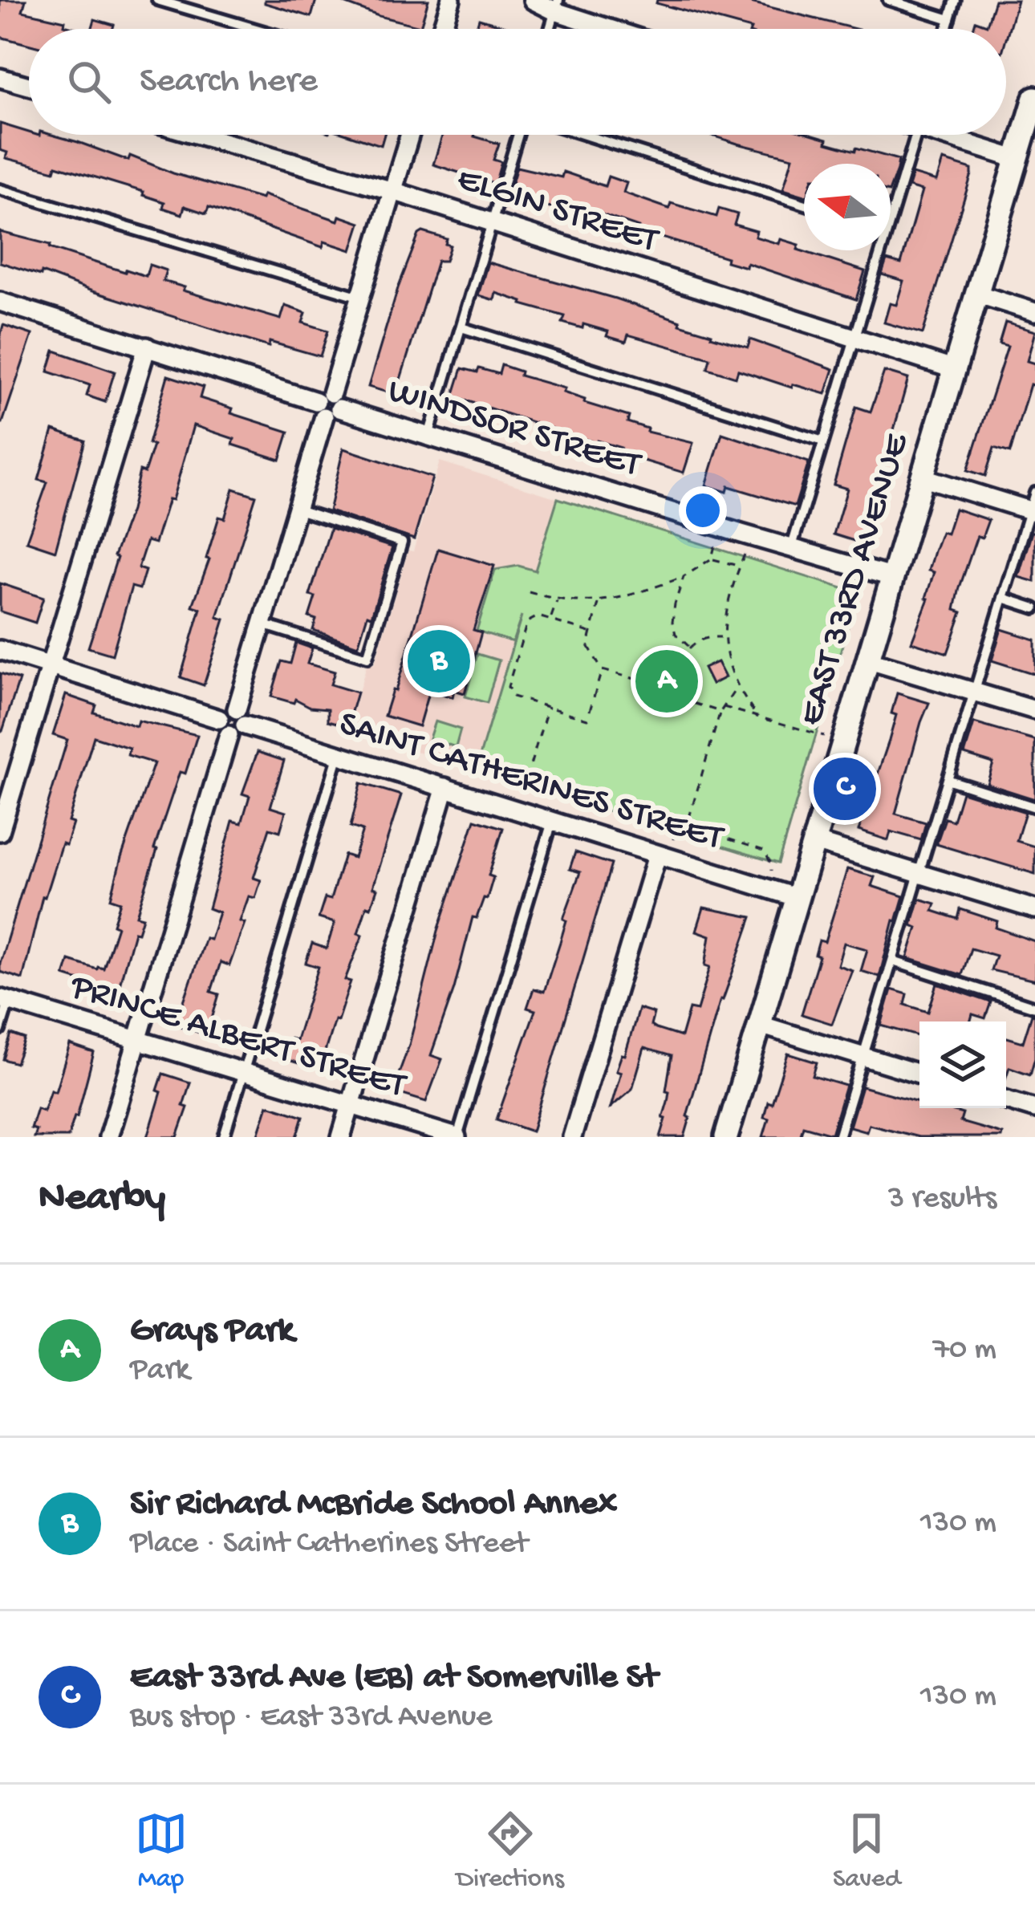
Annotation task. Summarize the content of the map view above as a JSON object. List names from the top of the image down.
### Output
{
  "streets": {
    "street": [
      "ELGIN STREET",
      "WINDSOR STREET",
      "EAST 33RD AVENUE",
      "SAINT CATHERINES STREET",
      "PRINCE ALBERT STREET"
    ]
  },
  "crossings": [
    ["ELGIN STREET", "EAST 33RD AVENUE"],
    ["WINDSOR STREET", "EAST 33RD AVENUE"],
    ["EAST 33RD AVENUE", "SAINT CATHERINES STREET"]
  ],
  "north": "left",
  "page": {
    "search": "Search here",
    "pins": ["B", "A", "C"],
    "heading": ["Nearby", "3 results"],
    "list": [
      {
        "mark": "A",
        "name": "Grays Park",
        "note": "Park",
        "value": "70 m"
      },
      {
        "mark": "B",
        "name": "Sir Richard McBride School Annex",
        "note": "Place · Saint Catherines Street",
        "value": "130 m"
      },
      {
        "mark": "C",
        "name": "East 33rd Ave (EB) at Somerville St",
        "note": "Bus stop · East 33rd Avenue",
        "value": "130 m"
      }
    ],
    "nav": ["Map", "Directions", "Saved"]
  }
}
